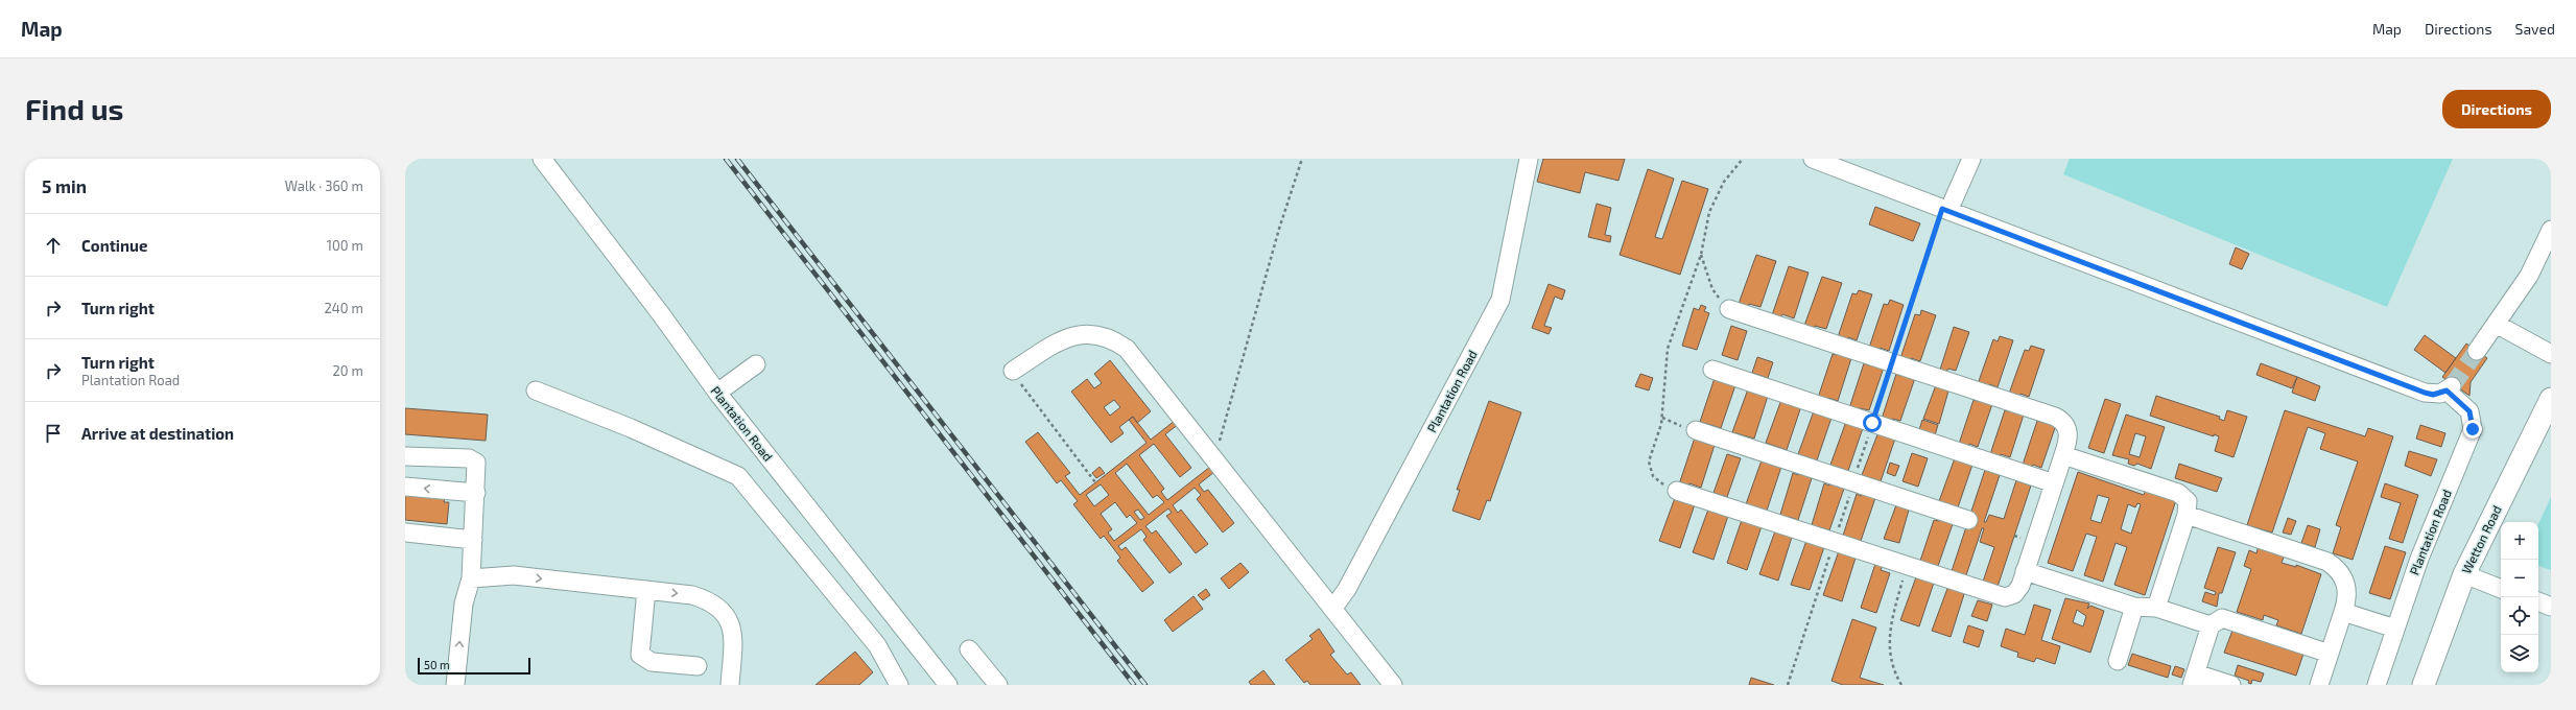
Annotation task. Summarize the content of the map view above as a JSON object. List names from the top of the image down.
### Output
{
  "streets": {
    "main road": ["Wetton Road"],
    "street": ["Plantation Road"]
  },
  "scale_bar": "50 m",
  "page": {
    "header": "Map",
    "nav": ["Map", "Directions", "Saved"],
    "buttons": "Directions",
    "title": "Find us",
    "heading": ["5 min", "Walk · 360 m"],
    "list": [
      ["Continue", "100 m"],
      ["Turn right", "240 m"],
      ["Turn right", "Plantation Road", "20 m"],
      "Arrive at destination"
    ],
    "map_buttons": ["+", "−"],
    "scale": "50 m"
  }
}
